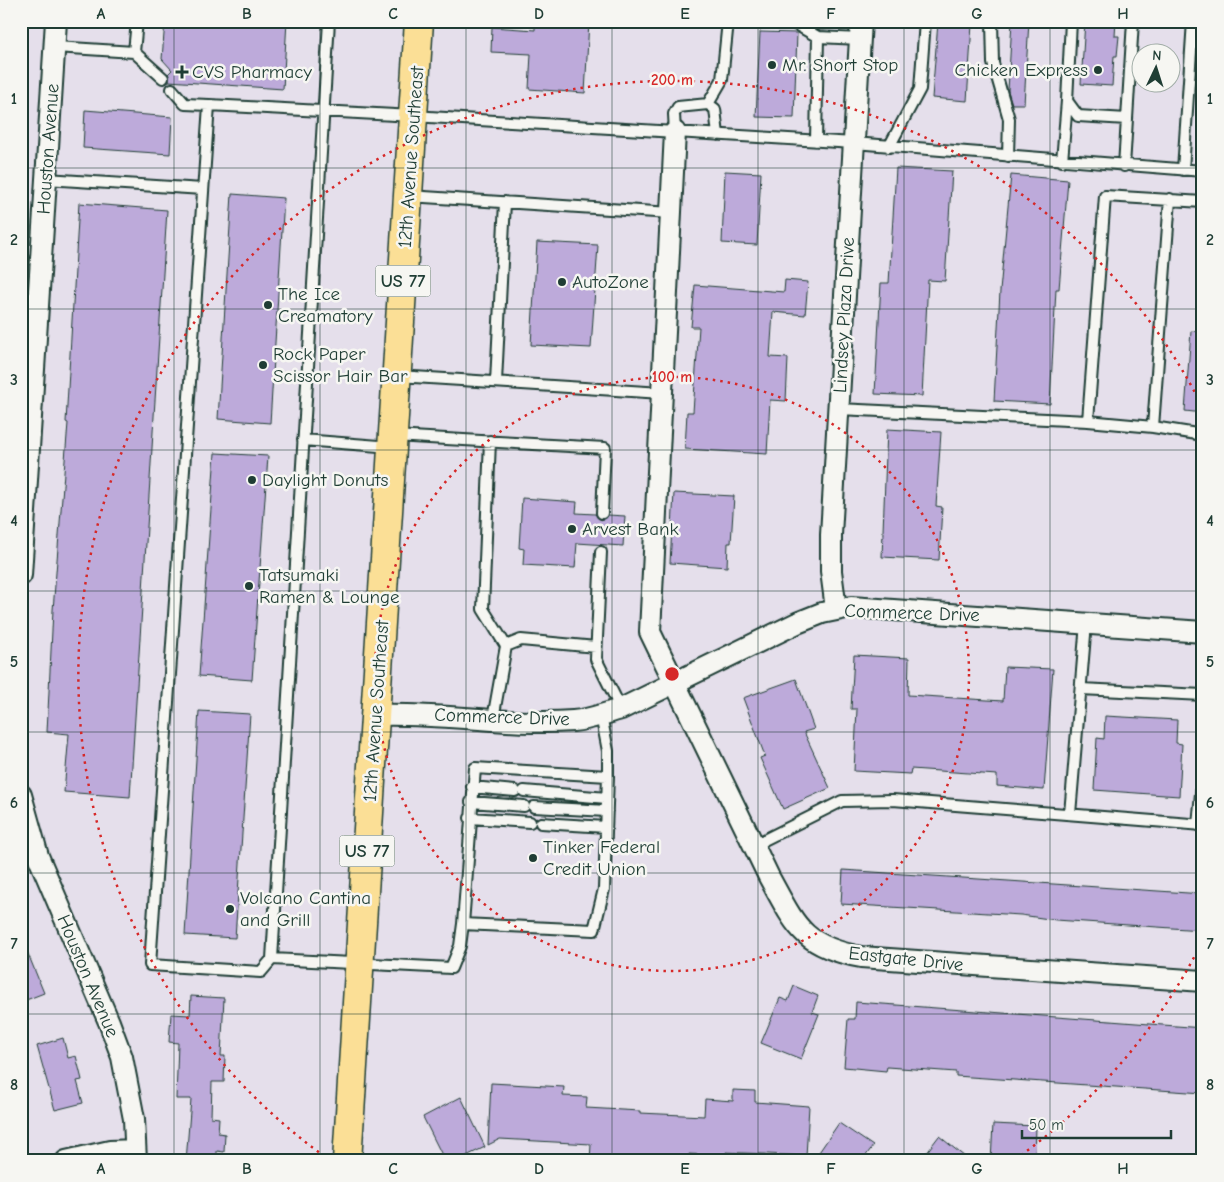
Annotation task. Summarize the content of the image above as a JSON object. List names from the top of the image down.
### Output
{
  "streets": {
    "main road": ["12th Avenue Southeast", "US 77"],
    "street": [
      "Houston Avenue",
      "Lindsey Plaza Drive",
      "Commerce Drive",
      "Eastgate Drive"
    ]
  },
  "crossings": [
    ["12th Avenue Southeast", "Commerce Drive"],
    ["Lindsey Plaza Drive", "Commerce Drive"],
    ["Commerce Drive", "Eastgate Drive"]
  ],
  "places": {
    "other": [
      "Mr. Short Stop",
      "Chicken Express",
      "AutoZone",
      "The Ice Creamatory",
      "Rock Paper Scissor Hair Bar",
      "Daylight Donuts",
      "Arvest Bank",
      "Tatsumaki Ramen & Lounge",
      "Tinker Federal Credit Union",
      "Volcano Cantina and Grill"
    ],
    "health": ["CVS Pharmacy"]
  },
  "scale_bar": "50 m",
  "north": "top",
  "grid": {
    "columns": [
      "A",
      "B",
      "C",
      "D",
      "E",
      "F",
      "G",
      "H"
    ],
    "rows": [
      "1",
      "2",
      "3",
      "4",
      "5",
      "6",
      "7",
      "8"
    ]
  },
  "rings": ["200 m", "100 m"]
}
